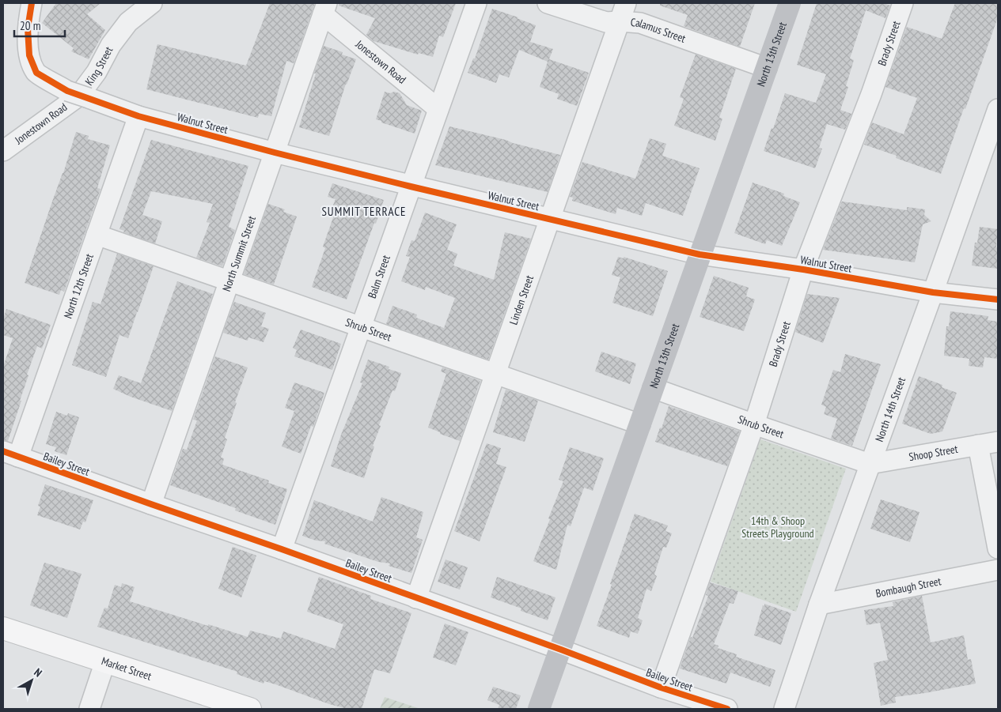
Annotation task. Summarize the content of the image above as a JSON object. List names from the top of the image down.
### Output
{
  "streets": {
    "main road": ["North 13th Street", "Market Street"],
    "street": [
      "Calamus Street",
      "Brady Street",
      "Jonestown Road",
      "King Street",
      "Walnut Street",
      "North Summit Street",
      "Balm Street",
      "North 12th Street",
      "Linden Street",
      "Shrub Street",
      "North 14th Street",
      "Shoop Street",
      "Bailey Street",
      "Bombaugh Street"
    ]
  },
  "crossings": [
    ["Calamus Street", "North 13th Street"],
    ["Calamus Street", "Linden Street"],
    ["Brady Street", "Walnut Street"],
    ["Brady Street", "Shrub Street"],
    ["Brady Street", "Bailey Street"],
    ["North 13th Street", "Walnut Street"],
    ["North 13th Street", "Shrub Street"],
    ["North 13th Street", "Bailey Street"],
    ["Jonestown Road", "King Street"],
    ["Jonestown Road", "Walnut Street"],
    ["Jonestown Road", "North Summit Street"],
    ["Jonestown Road", "Balm Street"],
    ["King Street", "Walnut Street"],
    ["Walnut Street", "North Summit Street"],
    ["Walnut Street", "Balm Street"],
    ["Walnut Street", "North 12th Street"],
    ["Walnut Street", "Linden Street"],
    ["Walnut Street", "North 14th Street"],
    ["North Summit Street", "Shrub Street"],
    ["North Summit Street", "Bailey Street"],
    ["Balm Street", "Shrub Street"],
    ["Balm Street", "Bailey Street"],
    ["North 12th Street", "Shrub Street"],
    ["North 12th Street", "Bailey Street"],
    ["Linden Street", "Shrub Street"],
    ["Linden Street", "Bailey Street"],
    ["Shrub Street", "North 14th Street"],
    ["Shrub Street", "Shoop Street"],
    ["North 14th Street", "Shoop Street"],
    ["North 14th Street", "Bombaugh Street"]
  ],
  "districts": ["SUMMIT TERRACE"],
  "parks": ["14th & Shoop Streets Playground"],
  "scale_bar": "20 m",
  "north": "top right"
}
